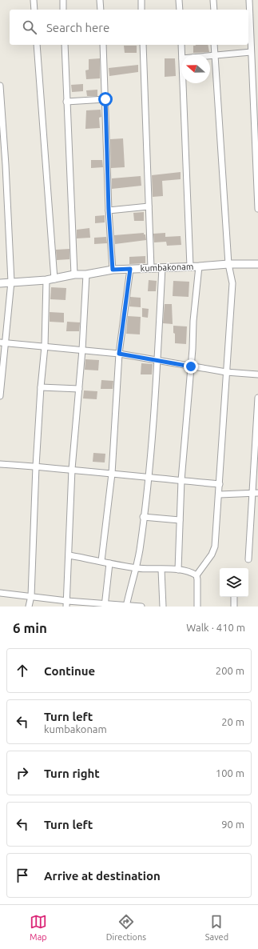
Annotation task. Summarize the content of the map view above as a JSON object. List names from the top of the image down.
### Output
{
  "streets": {
    "street": ["kumbakonam"]
  },
  "north": "left",
  "page": {
    "search": "Search here",
    "heading": ["6 min", "Walk · 410 m"],
    "list": [
      ["Continue", "200 m"],
      ["Turn left", "kumbakonam", "20 m"],
      ["Turn right", "100 m"],
      ["Turn left", "90 m"],
      "Arrive at destination"
    ],
    "nav": ["Map", "Directions", "Saved"]
  }
}
